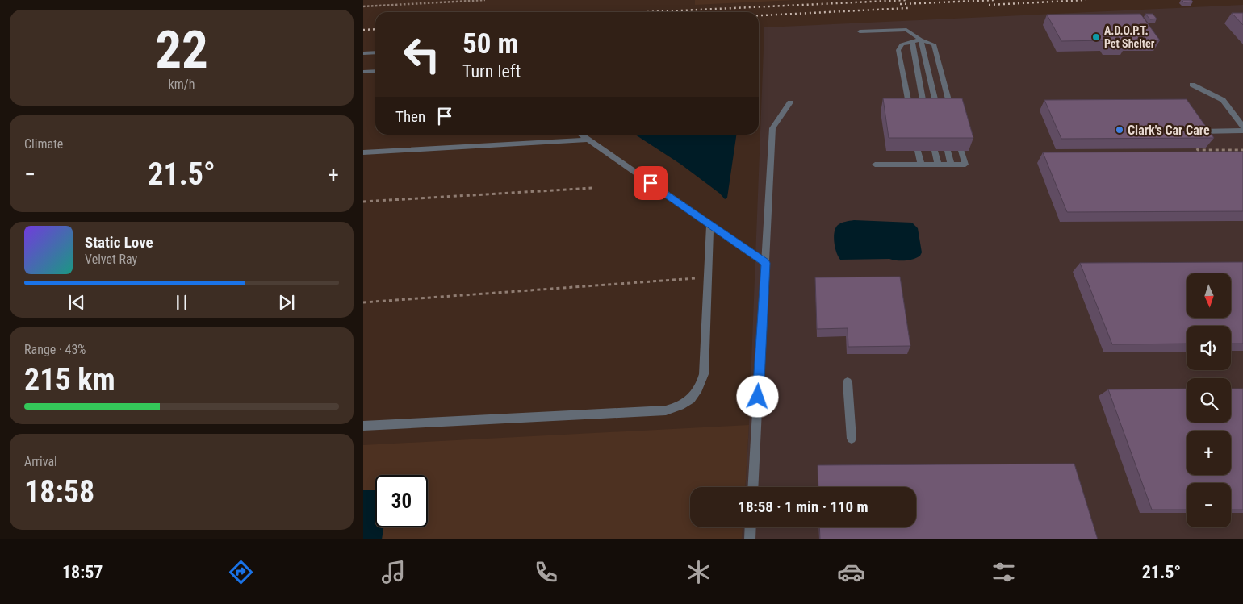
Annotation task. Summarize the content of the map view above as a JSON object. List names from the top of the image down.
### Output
{
  "places": ["A.D.O.P.T. Pet Shelter", "Clark's Car Care"],
  "north": "bottom",
  "page": {
    "tile": [
      ["22", "km/h"],
      "Climate",
      ["Range · 43%", "215 km"],
      ["Arrival", "18:58"]
    ],
    "turn": ["50 m", "Turn left"],
    "then": "Then",
    "heat": ["−", "21.5°", "+"],
    "song": ["Static Love", "Velvet Ray"],
    "map_buttons": ["+", "−"],
    "limit": "30",
    "trip": "18:58 · 1 min · 110 m",
    "tabs": ["18:57", "21.5°"]
  }
}
